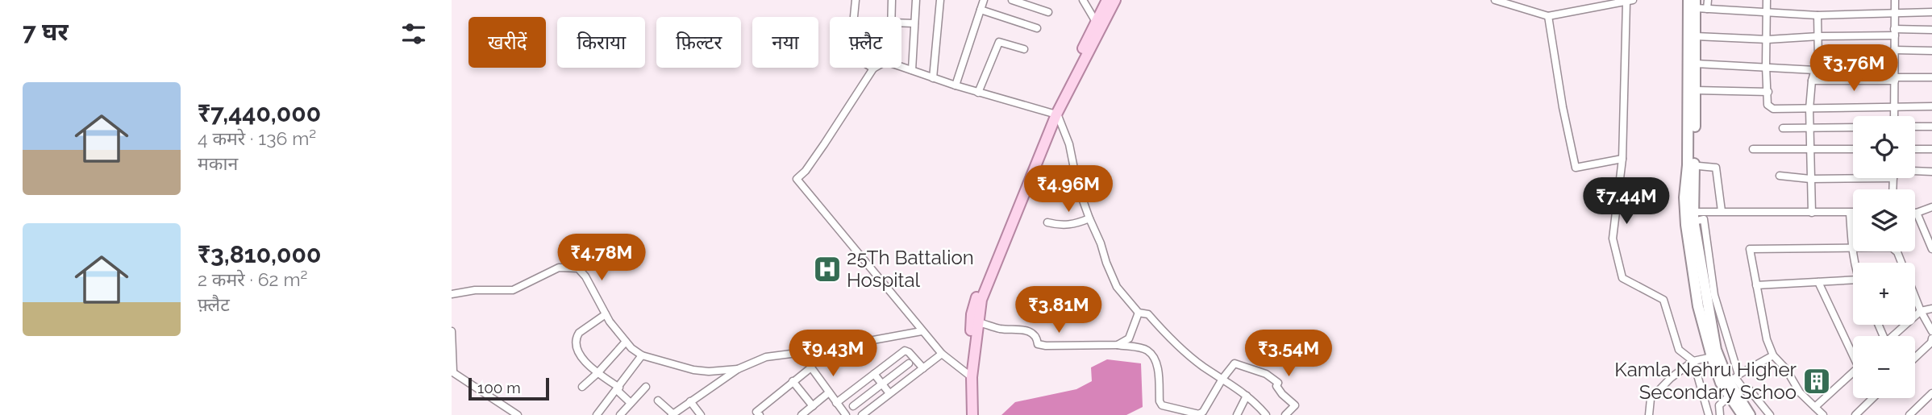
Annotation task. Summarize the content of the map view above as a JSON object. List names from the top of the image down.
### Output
{
  "places": {
    "hospital": ["25Th Battalion Hospital"],
    "building": ["Kamla Nehru Higher Secondary Schoo"]
  },
  "scale_bar": "100 m",
  "page": {
    "heading": "7 घर",
    "chip": [
      "खरीदें",
      "किराया",
      "फ़िल्टर",
      "नया",
      "फ़्लैट"
    ],
    "price": [
      "₹3.76M",
      "₹4.96M",
      "₹7.44M",
      "₹4.78M",
      "₹3.81M",
      "₹9.43M",
      "₹3.54M"
    ],
    "list": [
      {
        "name": "₹7,440,000",
        "note": "4 कमरे · 136 m² · मकान"
      },
      {
        "name": "₹3,810,000",
        "note": "2 कमरे · 62 m² · फ़्लैट"
      }
    ],
    "map_buttons": ["+", "−"],
    "scale": "100 m"
  }
}
